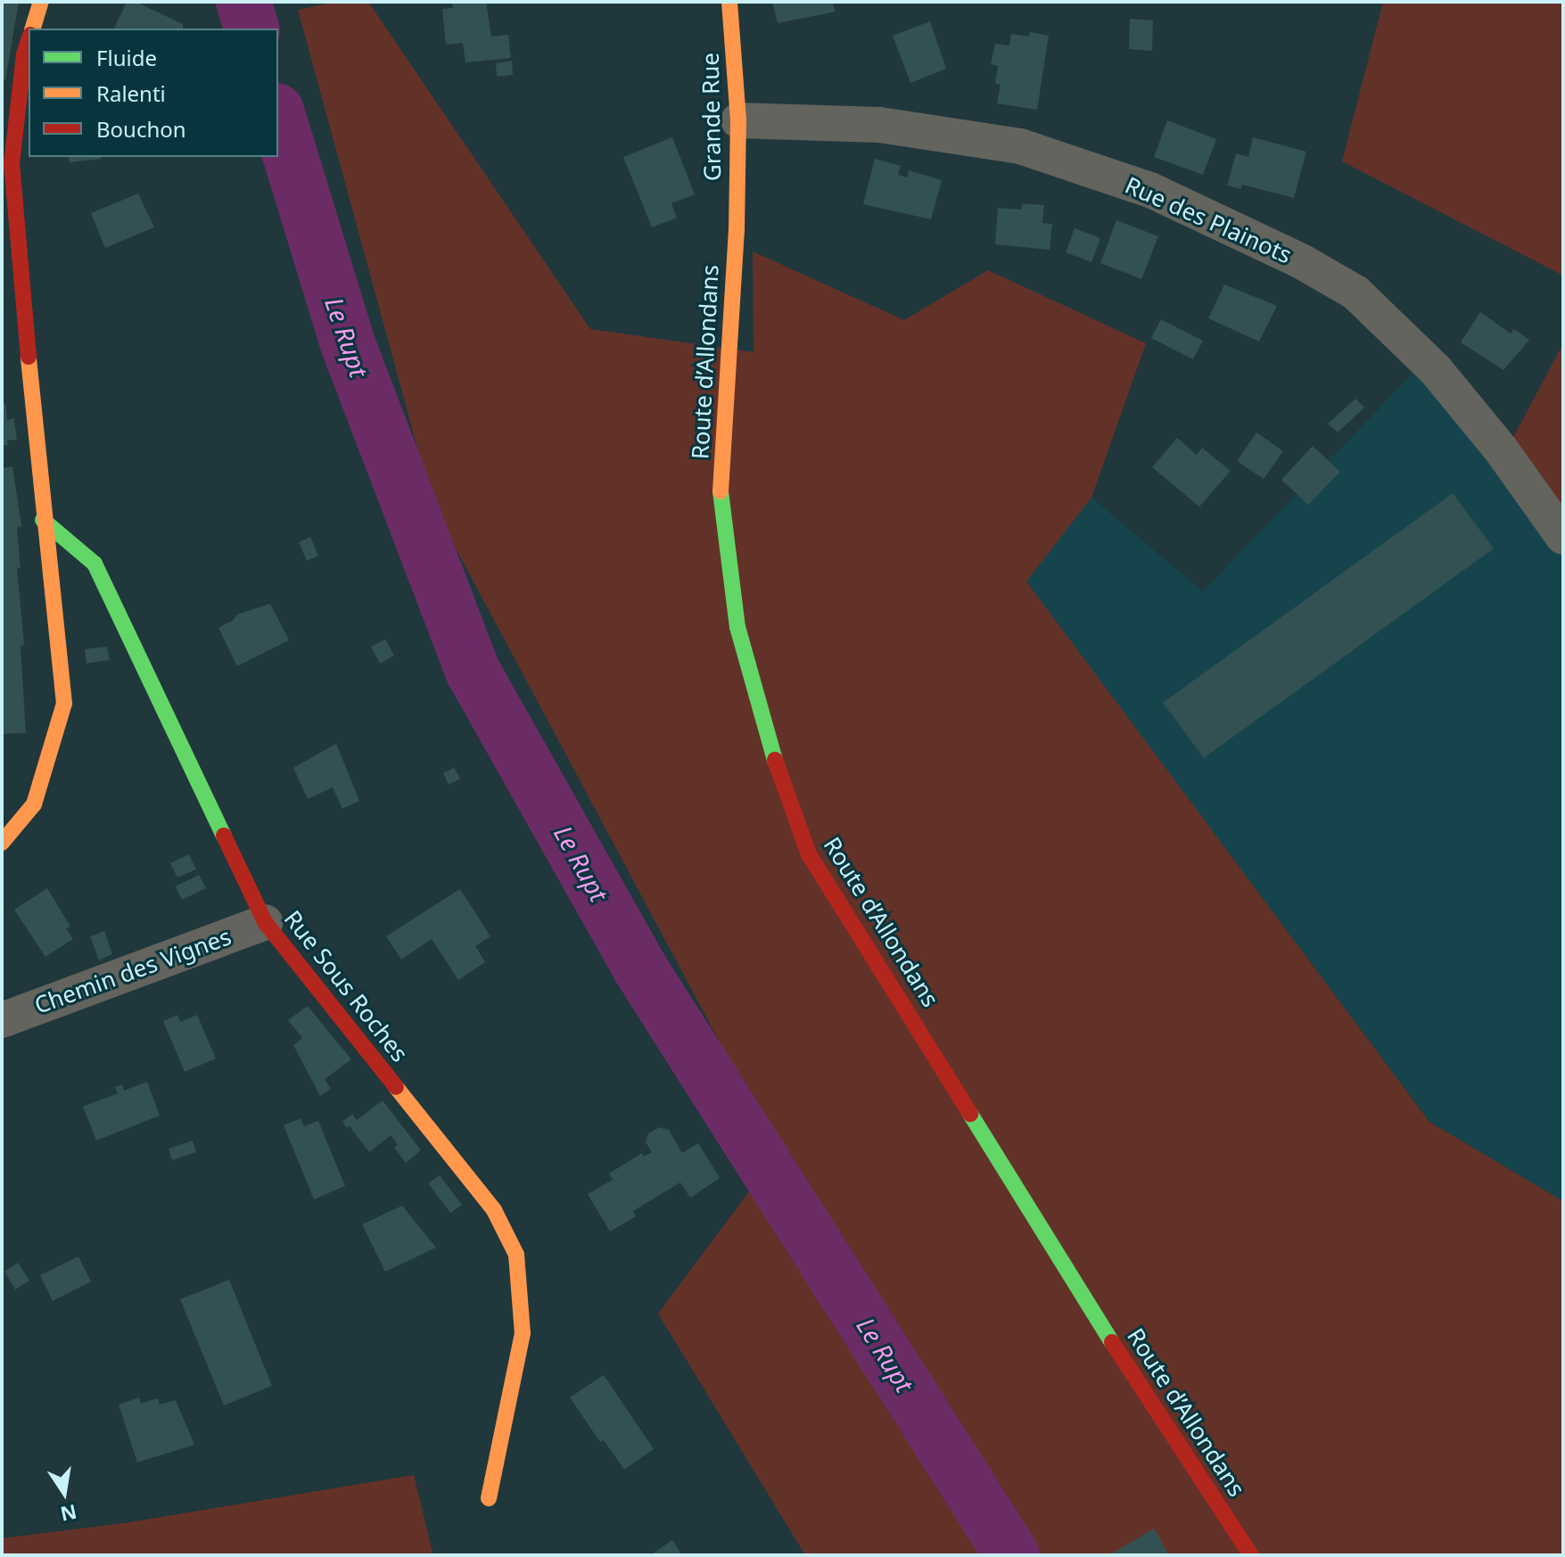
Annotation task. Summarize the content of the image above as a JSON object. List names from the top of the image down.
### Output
{
  "streets": {
    "street": [
      "Grande Rue",
      "Rue des Plainots",
      "Route d’Allondans",
      "Chemin des Vignes",
      "Rue Sous Roches"
    ]
  },
  "crossings": [
    ["Grande Rue", "Rue des Plainots"],
    ["Grande Rue", "Route d’Allondans"],
    ["Chemin des Vignes", "Rue Sous Roches"]
  ],
  "water": ["Le Rupt"],
  "legend": ["Fluide", "Ralenti", "Bouchon"],
  "north": "bottom"
}
